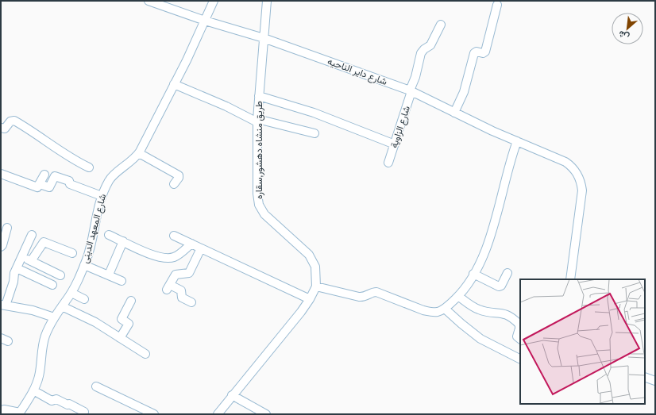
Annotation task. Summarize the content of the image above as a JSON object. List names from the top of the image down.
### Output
{
  "streets": {
    "street": [
      "شارع داير الناحيه",
      "شارع الزاوية",
      "طريق منشاه دهشور,سقاره",
      "شارع المعهد الدينى"
    ]
  },
  "crossings": [
    ["شارع داير الناحيه", "شارع الزاوية"],
    ["شارع داير الناحيه", "طريق منشاه دهشور,سقاره"],
    ["شارع داير الناحيه", "شارع المعهد الدينى"]
  ],
  "north": "bottom left"
}
